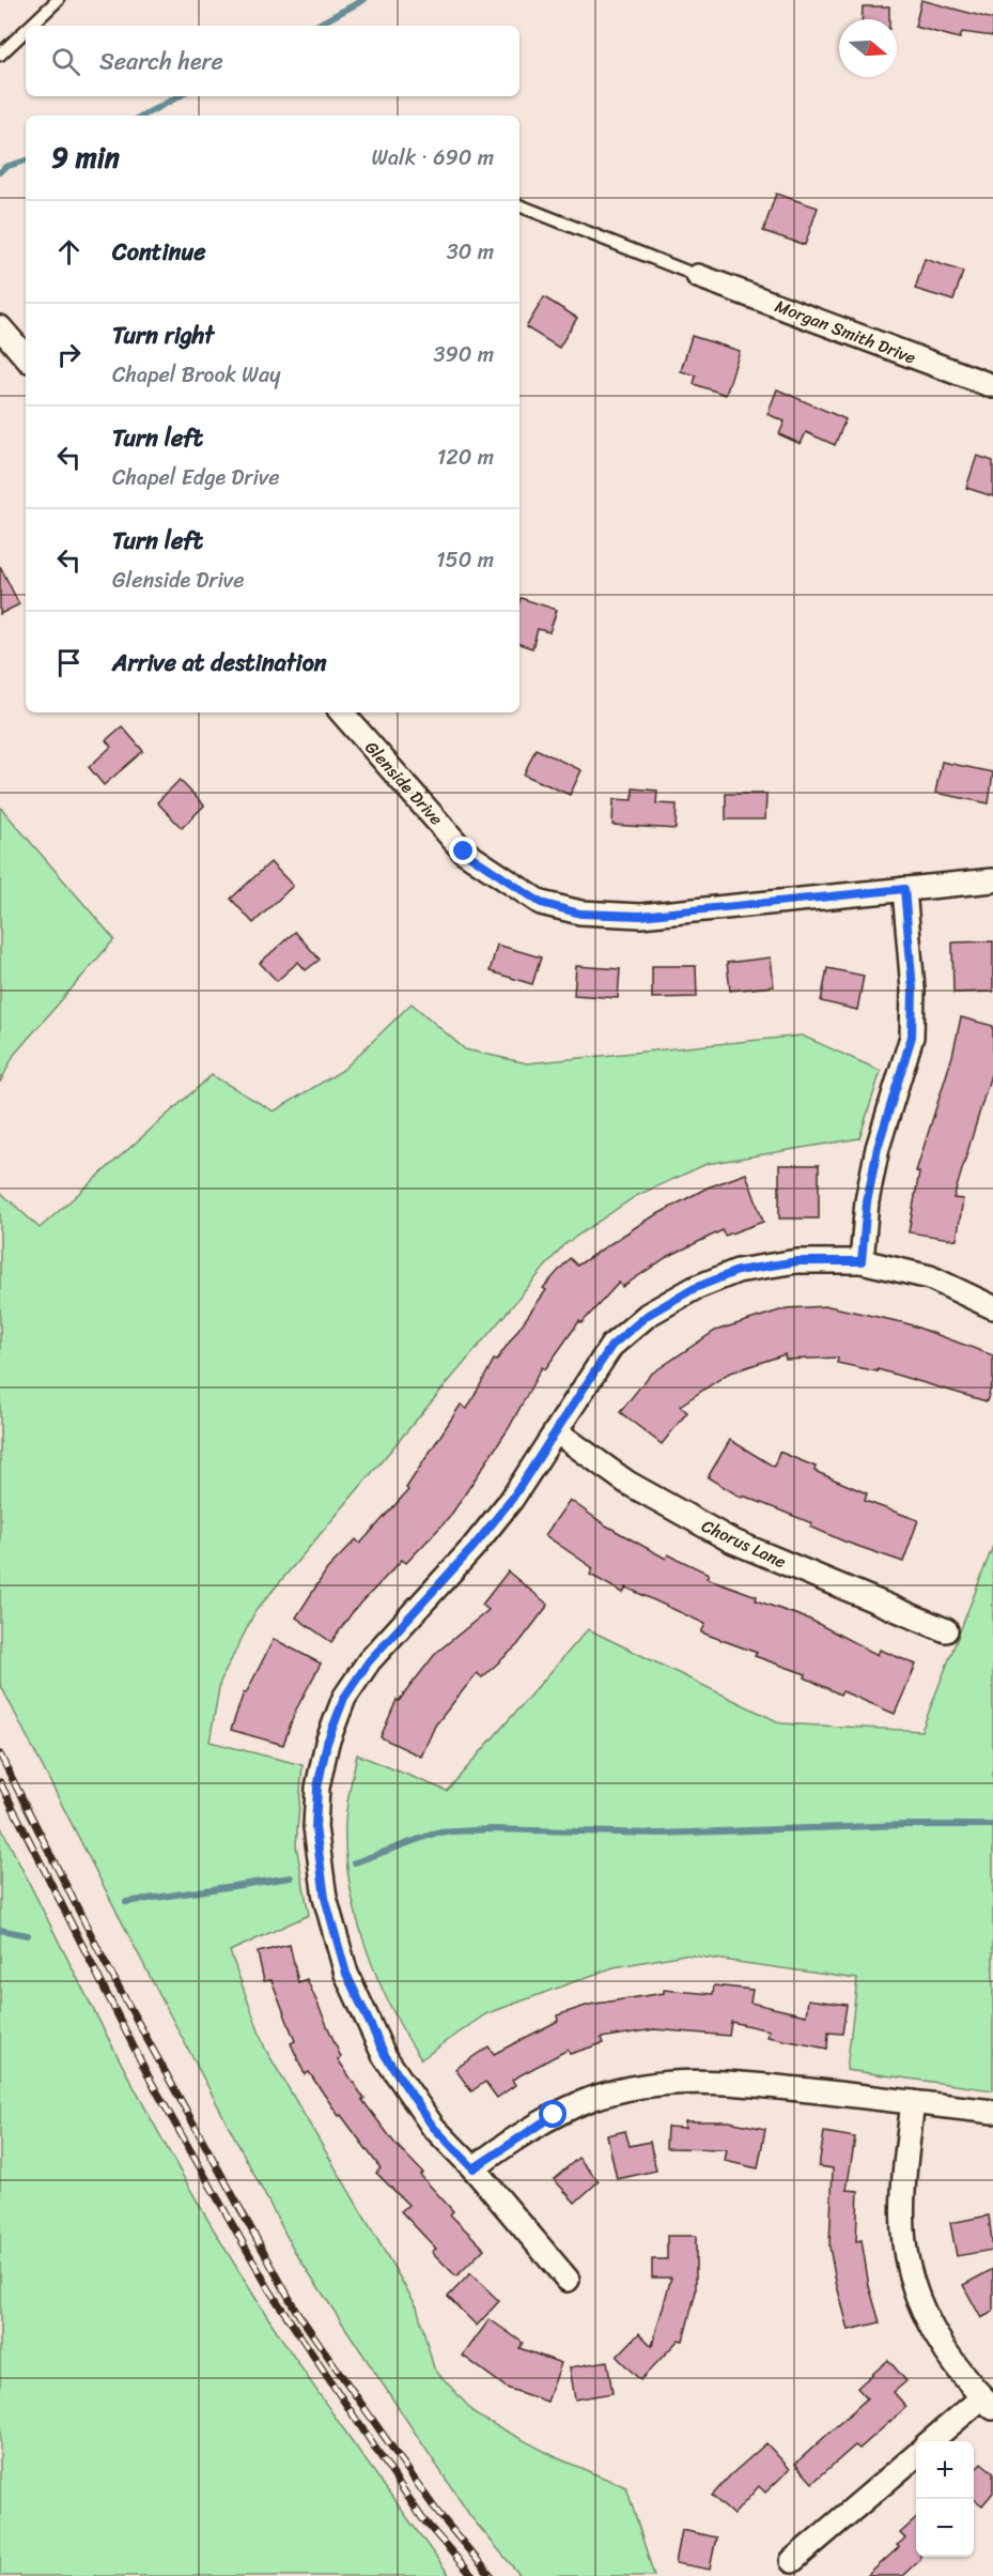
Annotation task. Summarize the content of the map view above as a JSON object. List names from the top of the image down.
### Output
{
  "streets": {
    "street": ["Morgan Smith Drive", "Glenside Drive", "Chorus Lane"]
  },
  "north": "right",
  "page": {
    "search": "Search here",
    "heading": ["9 min", "Walk · 690 m"],
    "list": [
      ["Continue", "30 m"],
      ["Turn right", "Chapel Brook Way", "390 m"],
      ["Turn left", "Chapel Edge Drive", "120 m"],
      ["Turn left", "Glenside Drive", "150 m"],
      "Arrive at destination"
    ],
    "map_buttons": ["+", "−"]
  }
}
